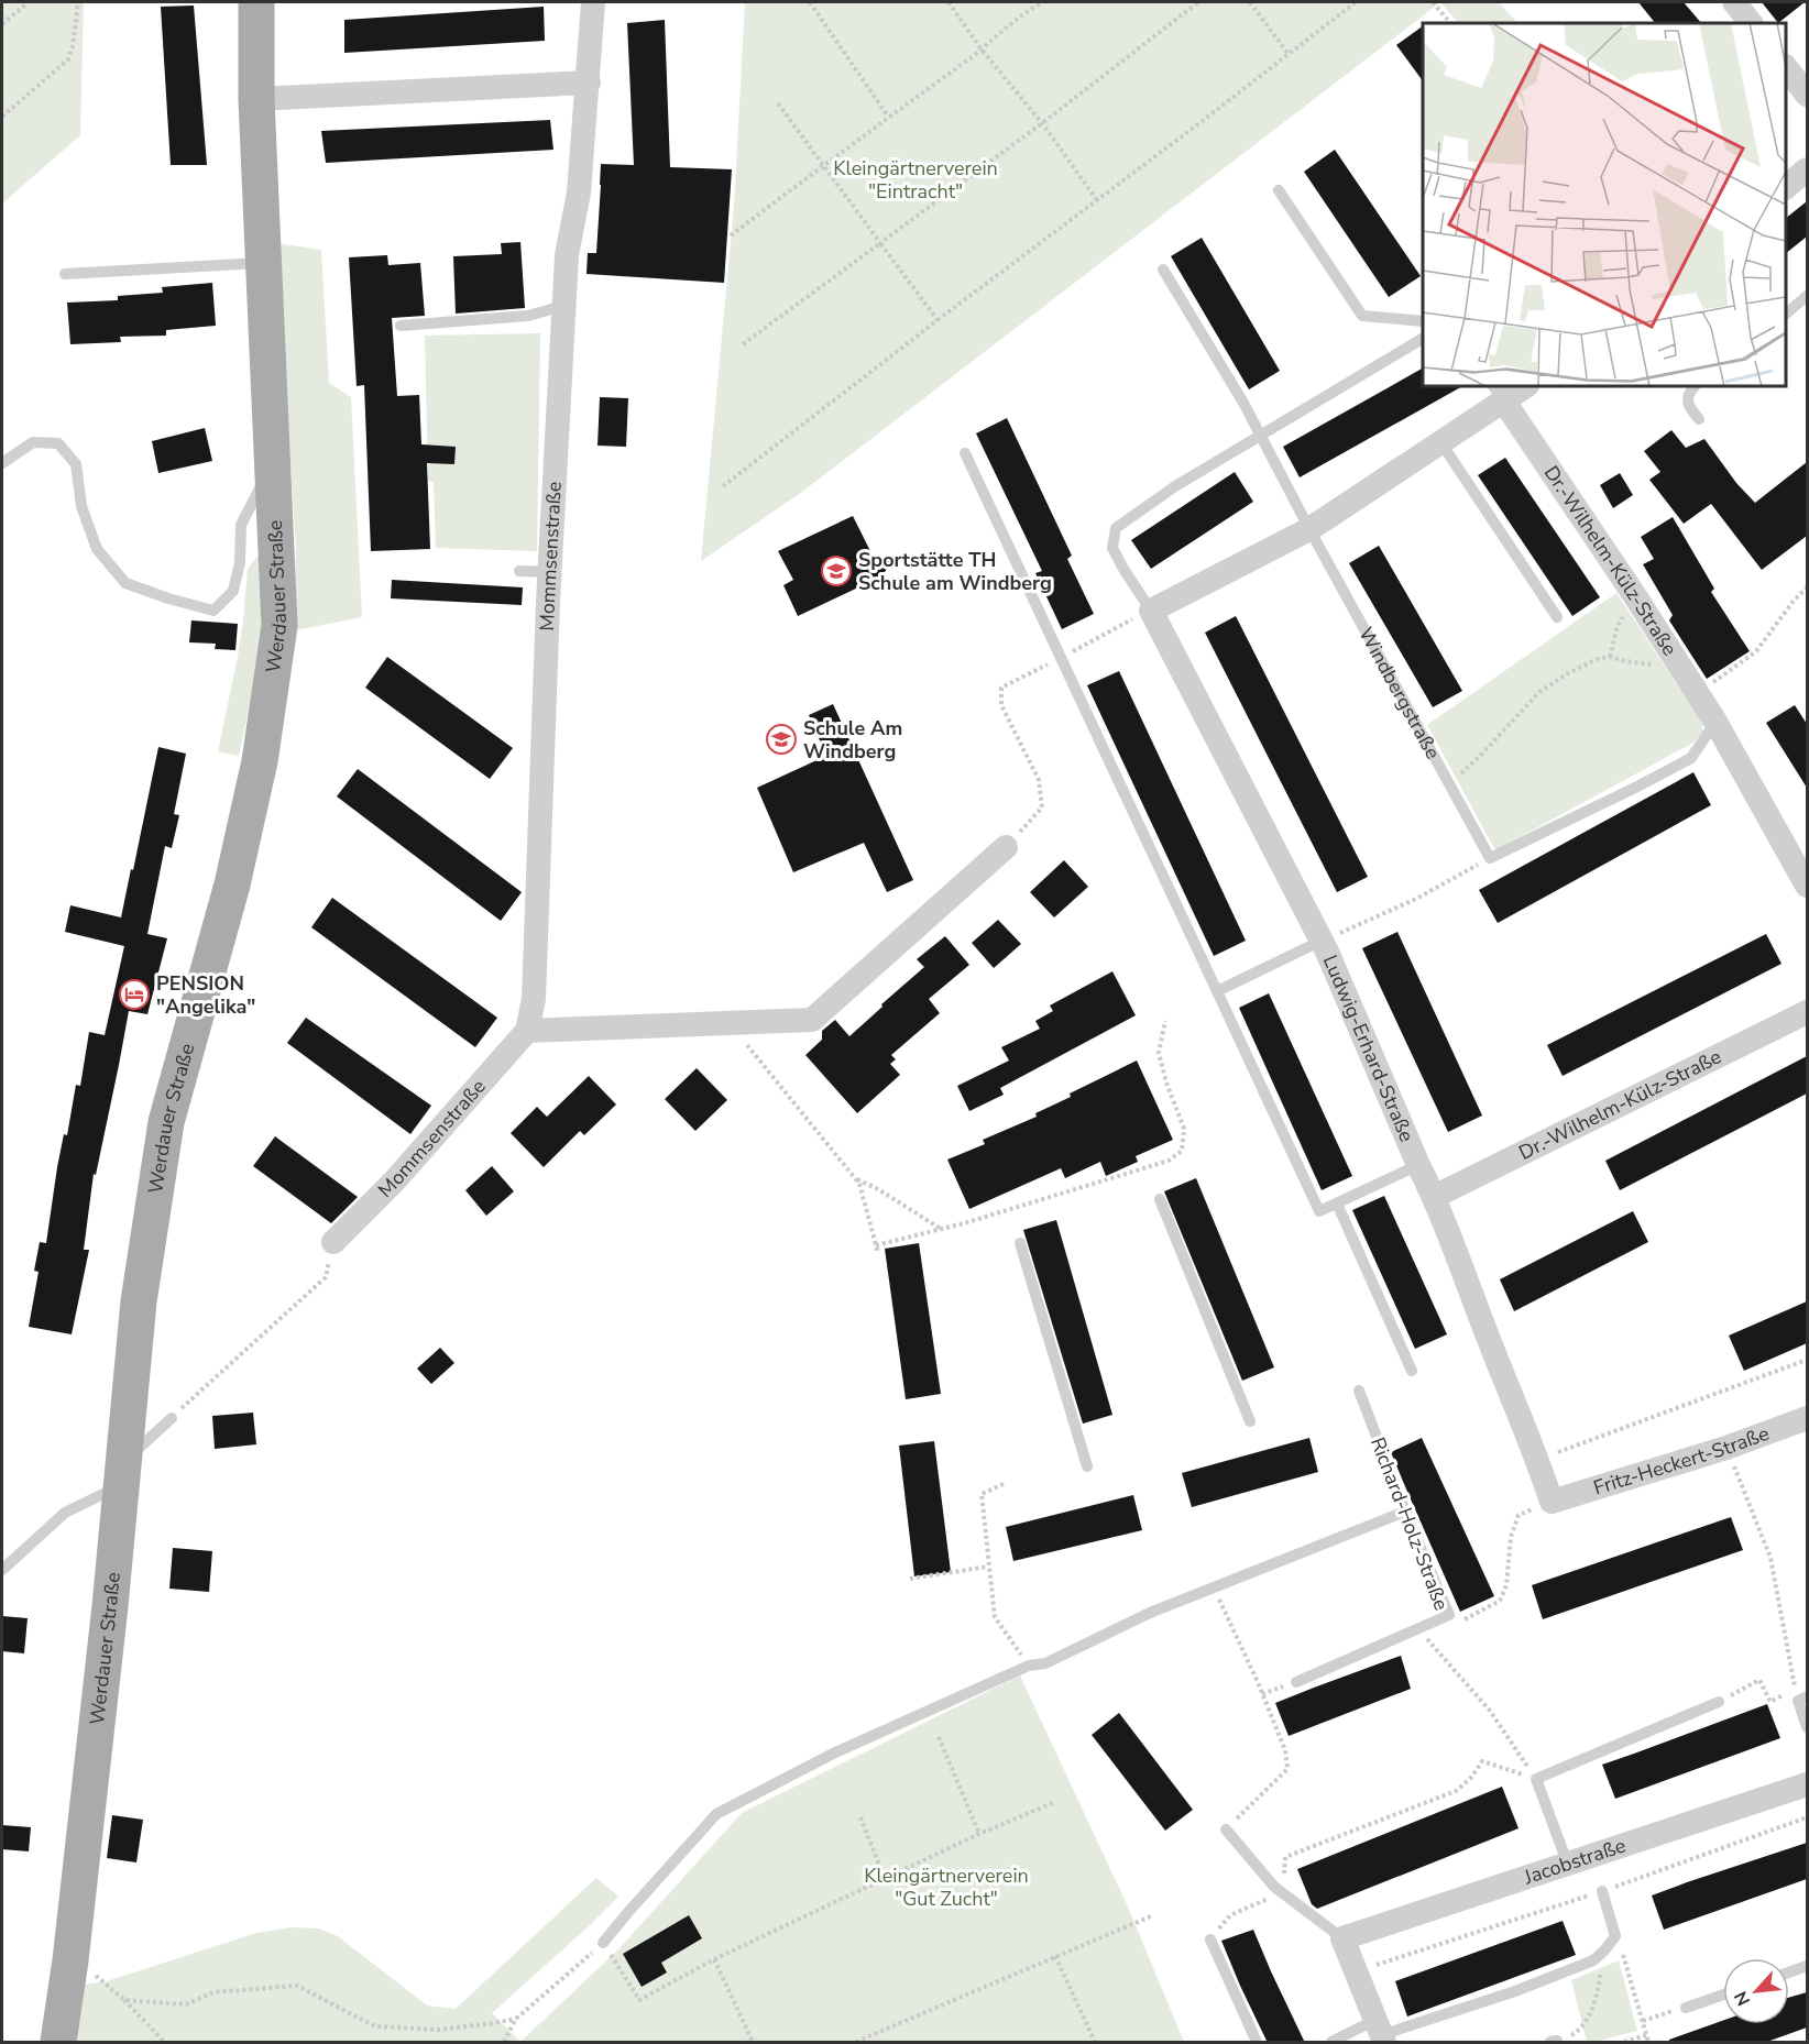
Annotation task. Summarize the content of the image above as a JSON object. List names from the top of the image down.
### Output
{
  "streets": {
    "main road": ["Werdauer Straße"],
    "street": [
      "Mommsenstraße",
      "Dr.-Wilhelm-Külz-Straße",
      "Ludwig-Erhard-Straße",
      "Fritz-Heckert-Straße",
      "Jacobstraße"
    ],
    "lane": ["Windbergstraße", "Richard-Holz-Straße"]
  },
  "crossings": [
    ["Dr.-Wilhelm-Külz-Straße", "Ludwig-Erhard-Straße"],
    ["Ludwig-Erhard-Straße", "Fritz-Heckert-Straße"]
  ],
  "parks": ["Kleingärtnerverein \"Eintracht\"", "Kleingärtnerverein \"Gut Zucht\""],
  "places": {
    "school or university": ["Sportstätte TH Schule am Windberg", "Schule Am Windberg"],
    "hotel": ["PENSION \"Angelika\""]
  },
  "north": "bottom left"
}
